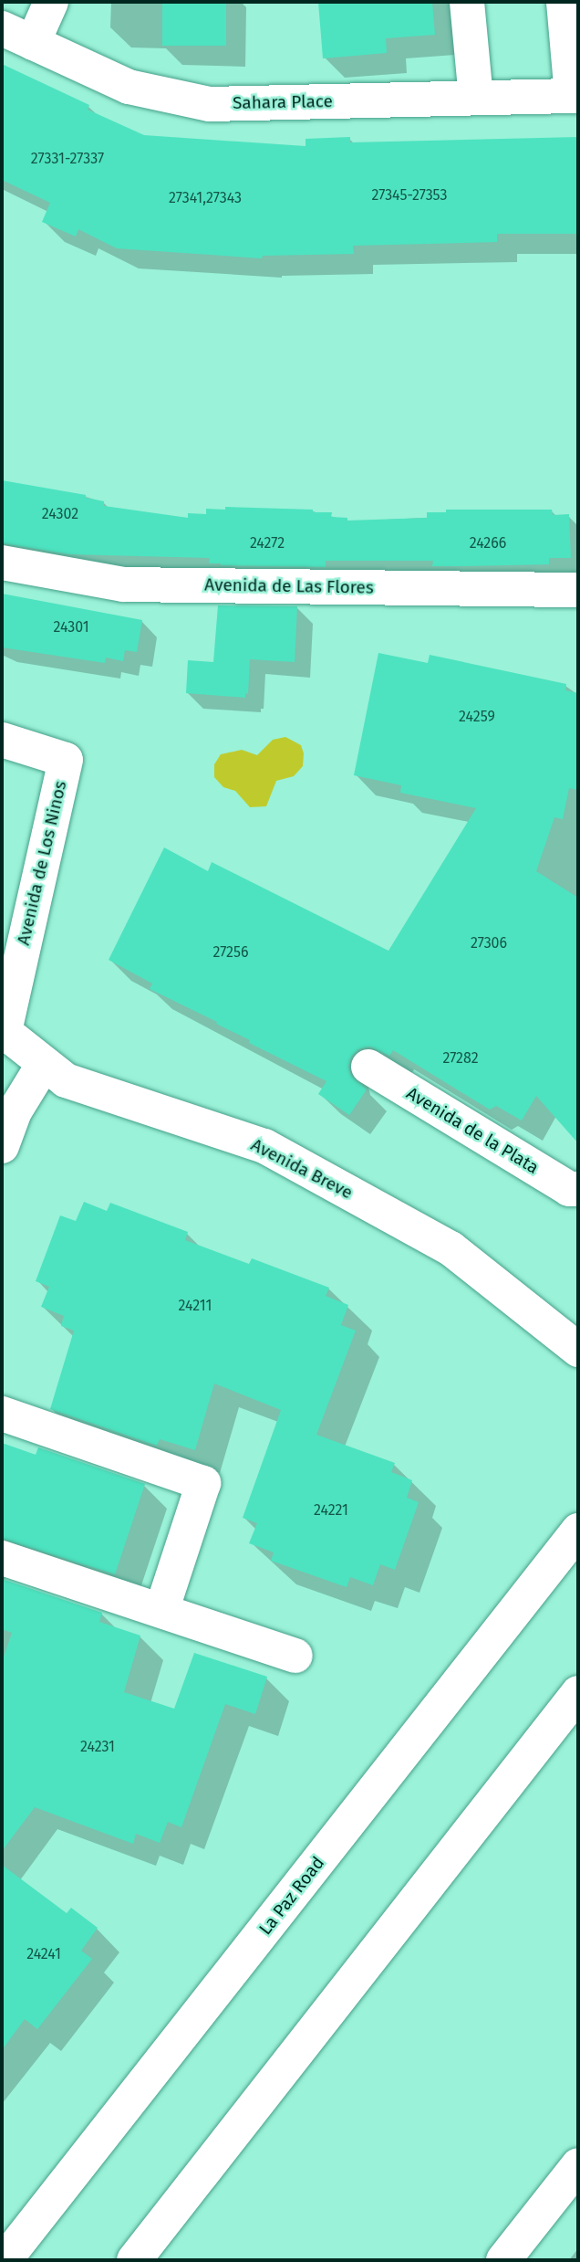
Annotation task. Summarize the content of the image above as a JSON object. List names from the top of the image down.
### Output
{
  "streets": {
    "street": [
      "Sahara Place",
      "Avenida de Las Flores",
      "Avenida de Los Ninos",
      "Avenida de la Plata",
      "Avenida Breve",
      "La Paz Road"
    ]
  },
  "crossings": [
    ["Avenida de Los Ninos", "Avenida Breve"]
  ],
  "house_numbers": [
    "27331-27337",
    "27345-27353",
    "27341,27343",
    "24302",
    "24272",
    "24266",
    "24301",
    "24259",
    "27306",
    "27256",
    "27282",
    "24211",
    "24221",
    "24231",
    "24241"
  ]
}
